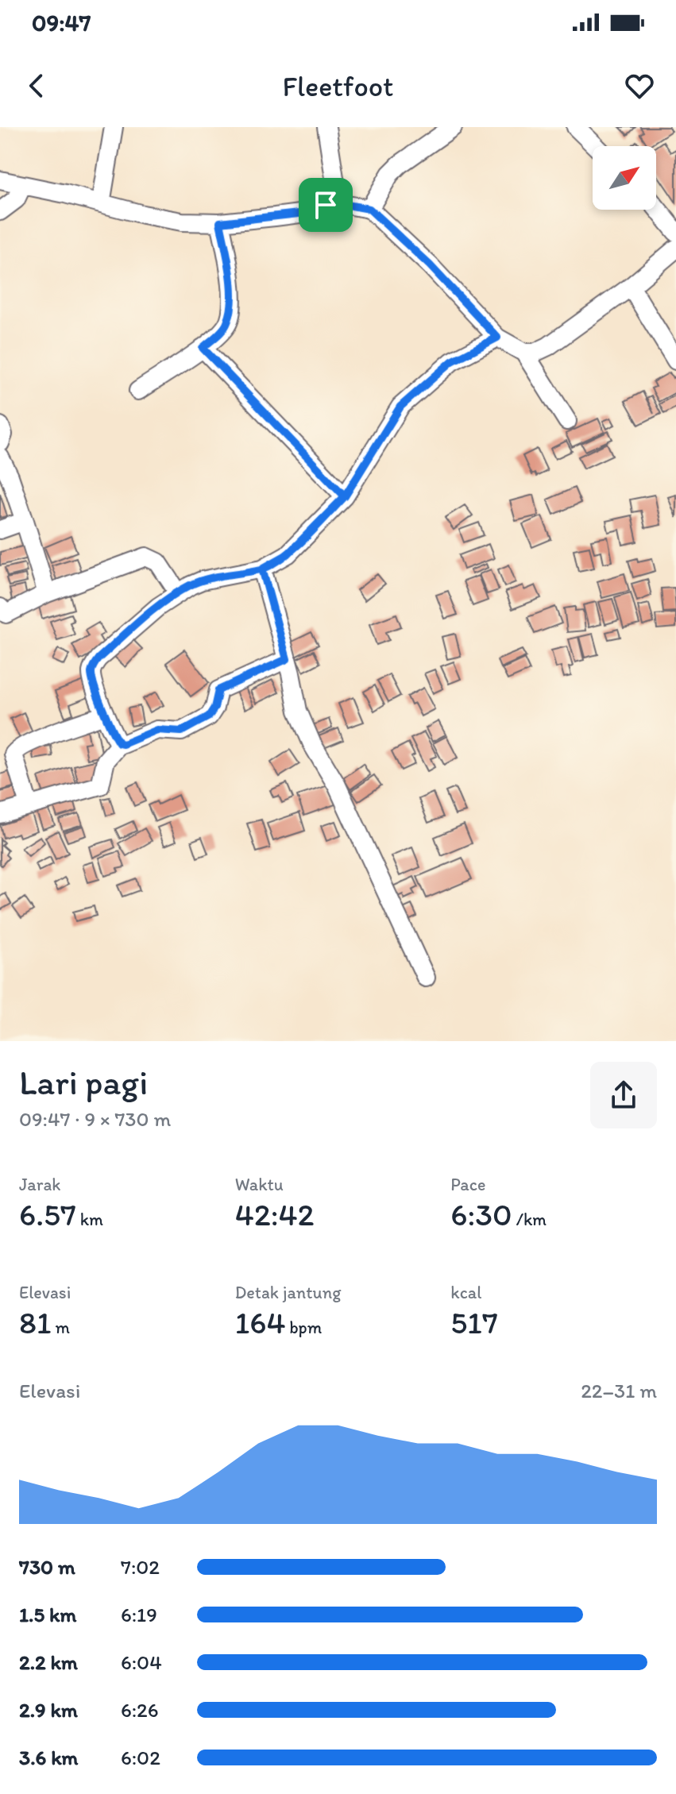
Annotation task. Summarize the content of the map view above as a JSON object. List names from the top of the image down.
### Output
{
  "north": "top right",
  "page": {
    "status": "09:47",
    "header": "Fleetfoot",
    "heading": ["Lari pagi", "09:47 · 9 × 730 m"],
    "stats": [
      ["Jarak", "6.57 km"],
      ["Waktu", "42:42"],
      ["Pace", "6:30 /km"],
      ["Elevasi", "81 m"],
      ["Detak jantung", "164 bpm"],
      ["kcal", "517"]
    ],
    "chart": ["Elevasi", "22–31 m"],
    "list": [
      {
        "name": "730 m",
        "note": "7:02"
      },
      {
        "name": "1.5 km",
        "note": "6:19"
      },
      {
        "name": "2.2 km",
        "note": "6:04"
      },
      {
        "name": "2.9 km",
        "note": "6:26"
      },
      {
        "name": "3.6 km",
        "note": "6:02"
      }
    ]
  }
}
